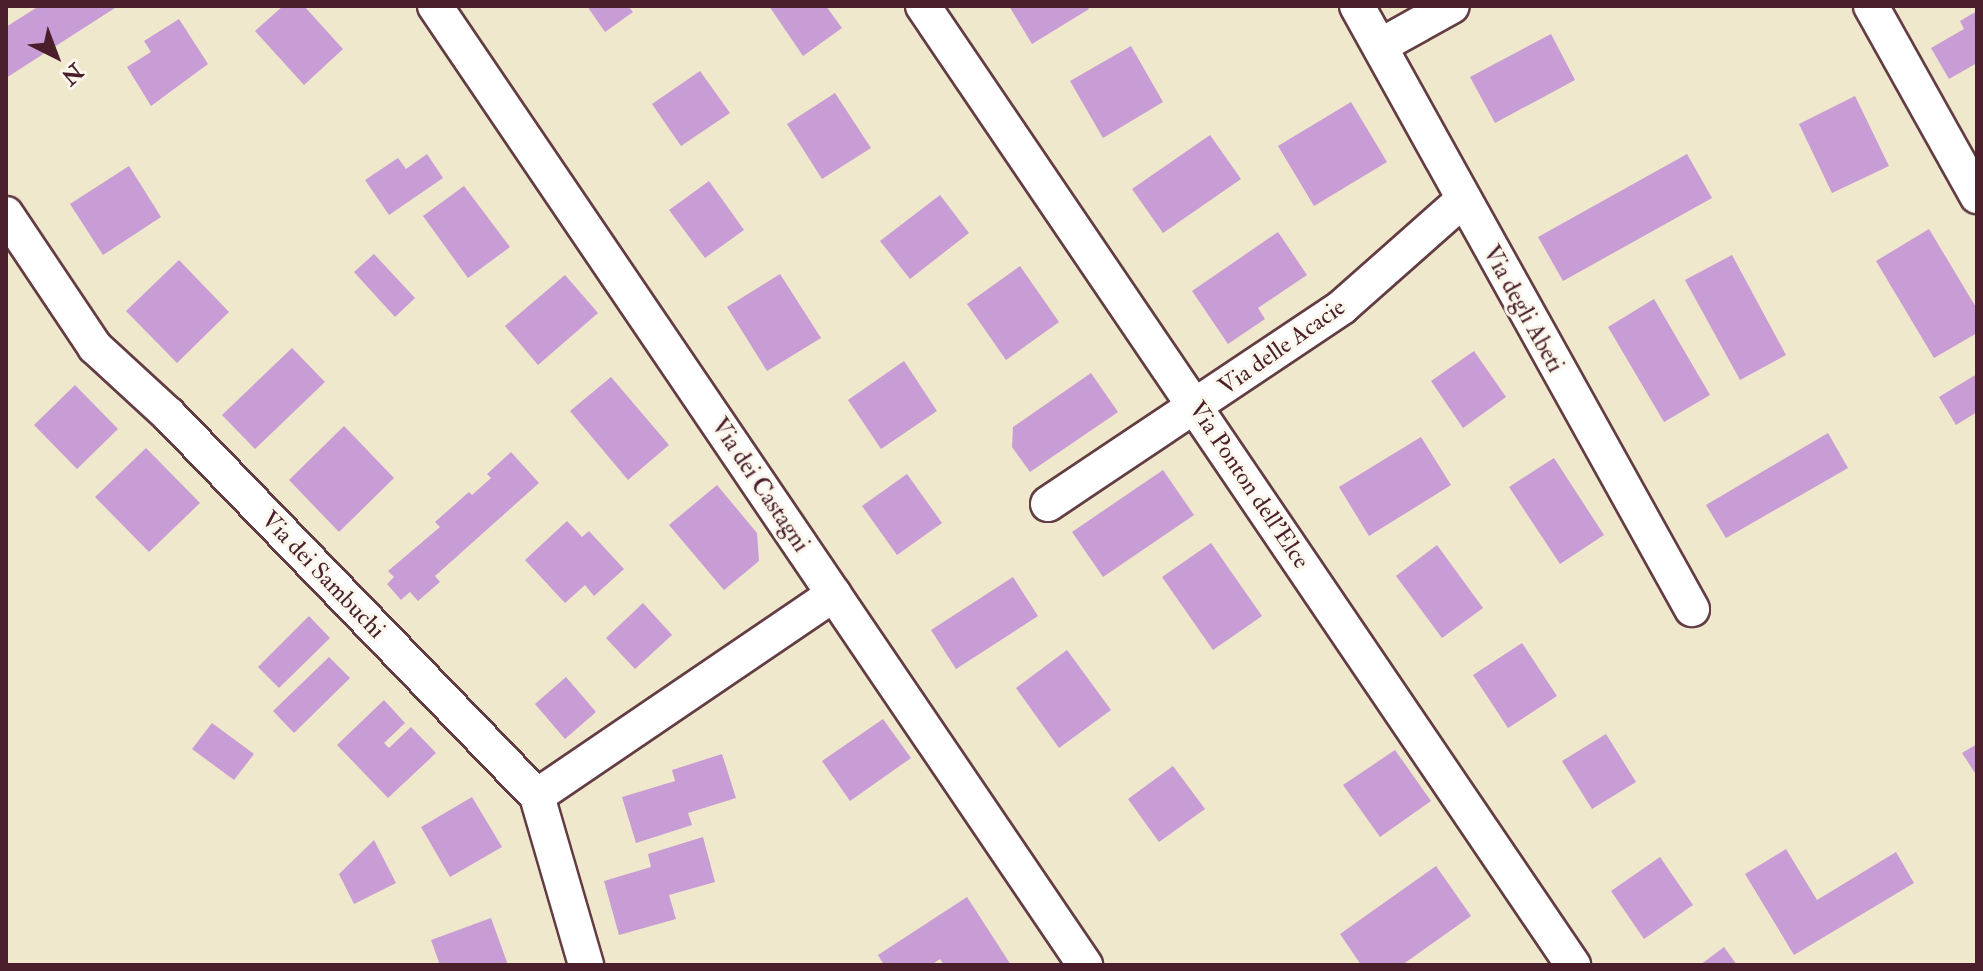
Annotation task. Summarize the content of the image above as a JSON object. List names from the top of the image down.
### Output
{
  "streets": {
    "street": [
      "Via degli Abeti",
      "Via delle Acacie",
      "Via dei Castagni",
      "Via Ponton dell'Elce",
      "Via dei Sambuchi"
    ]
  },
  "crossings": [
    ["Via degli Abeti", "Via delle Acacie"],
    ["Via delle Acacie", "Via Ponton dell'Elce"]
  ],
  "north": "bottom right"
}
